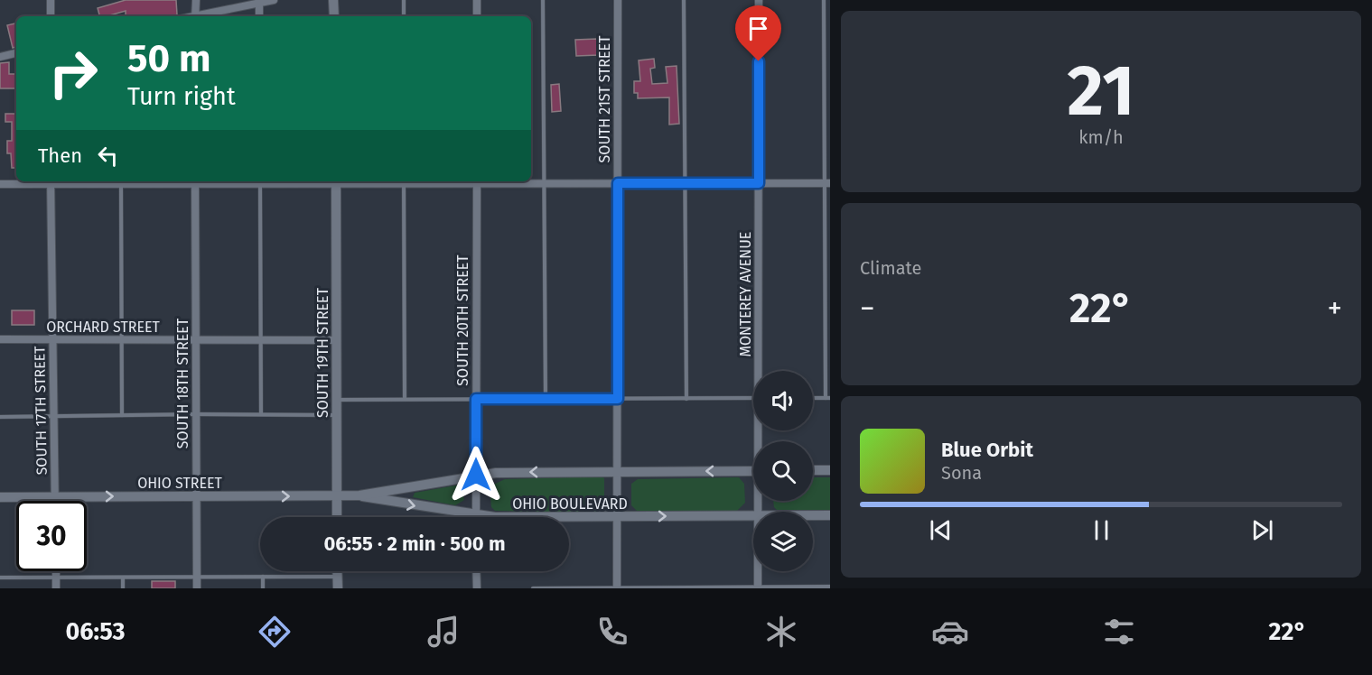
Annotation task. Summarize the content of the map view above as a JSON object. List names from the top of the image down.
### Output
{
  "streets": {
    "street": [
      "SOUTH 21ST STREET",
      "MONTEREY AVENUE",
      "SOUTH 20TH STREET",
      "ORCHARD STREET",
      "SOUTH 19TH STREET",
      "SOUTH 18TH STREET",
      "SOUTH 17TH STREET",
      "OHIO STREET",
      "OHIO BOULEVARD"
    ]
  },
  "crossings": [
    ["SOUTH 21ST STREET", "OHIO BOULEVARD"],
    ["SOUTH 20TH STREET", "OHIO BOULEVARD"],
    ["ORCHARD STREET", "SOUTH 19TH STREET"],
    ["ORCHARD STREET", "SOUTH 18TH STREET"],
    ["ORCHARD STREET", "SOUTH 17TH STREET"],
    ["SOUTH 19TH STREET", "OHIO STREET"],
    ["SOUTH 18TH STREET", "OHIO STREET"],
    ["SOUTH 17TH STREET", "OHIO STREET"],
    ["OHIO STREET", "OHIO BOULEVARD"]
  ],
  "one_way": ["OHIO STREET"],
  "page": {
    "tile": [
      ["21", "km/h"],
      "Climate"
    ],
    "turn": ["50 m", "Turn right"],
    "then": "Then",
    "heat": ["−", "22°", "+"],
    "song": ["Blue Orbit", "Sona"],
    "limit": "30",
    "trip": "06:55 · 2 min · 500 m",
    "tabs": ["06:53", "22°"]
  }
}
